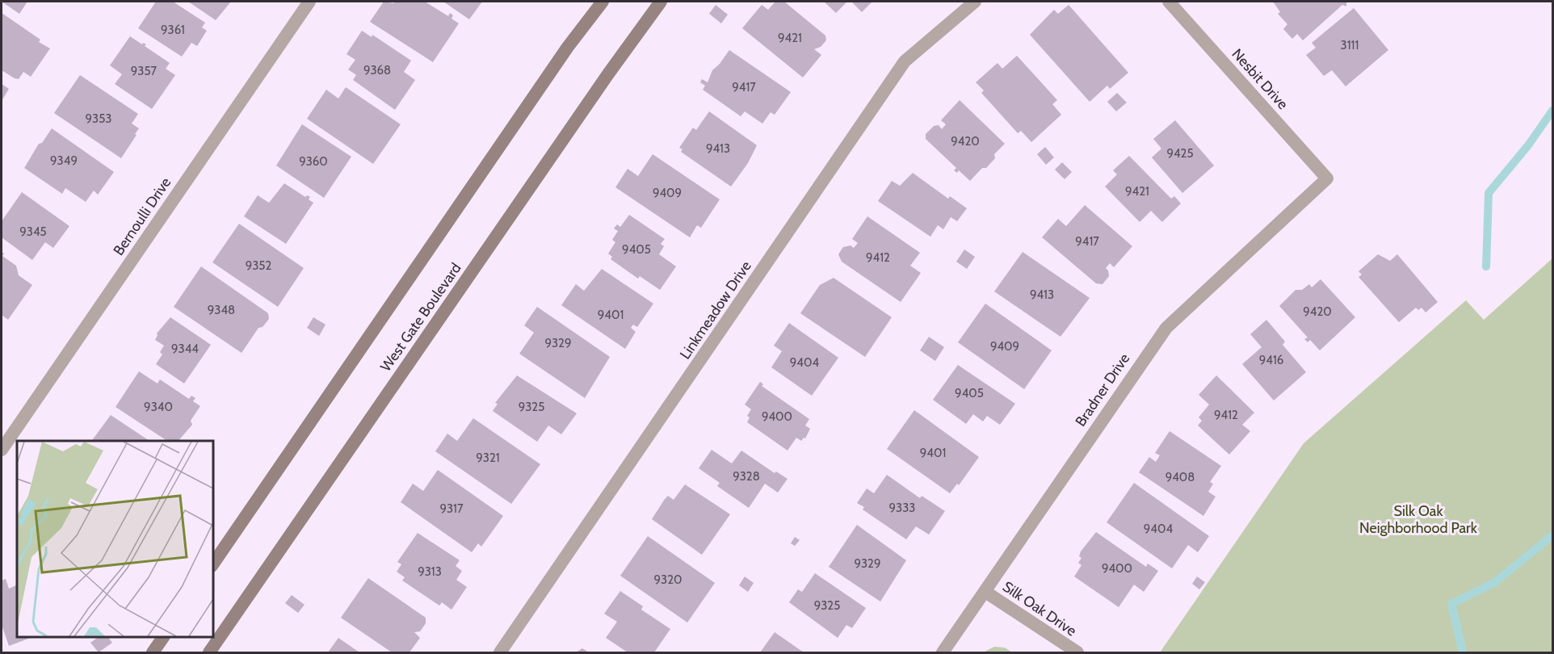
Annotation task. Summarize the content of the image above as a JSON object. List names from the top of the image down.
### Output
{
  "streets": {
    "main road": ["West Gate Boulevard"],
    "street": [
      "Nesbit Drive",
      "Bernoulli Drive",
      "Linkmeadow Drive",
      "Bradner Drive",
      "Silk Oak Drive"
    ]
  },
  "crossings": [
    ["Nesbit Drive", "Bradner Drive"],
    ["Bradner Drive", "Silk Oak Drive"]
  ],
  "parks": ["Silk Oak Neighborhood Park"],
  "house_numbers": [
    "9361",
    "9421",
    "3111",
    "9368",
    "9357",
    "9417",
    "9353",
    "9420",
    "9413",
    "9425",
    "9349",
    "9360",
    "9421",
    "9409",
    "9345",
    "9417",
    "9405",
    "9412",
    "9352",
    "9413",
    "9348",
    "9420",
    "9401",
    "9329",
    "9409",
    "9344",
    "9416",
    "9404",
    "9405",
    "9340",
    "9325",
    "9412",
    "9400",
    "9401",
    "9321",
    "9328",
    "9408",
    "9333",
    "9317",
    "9404",
    "9329",
    "9400",
    "9313",
    "9320",
    "9325"
  ]
}
